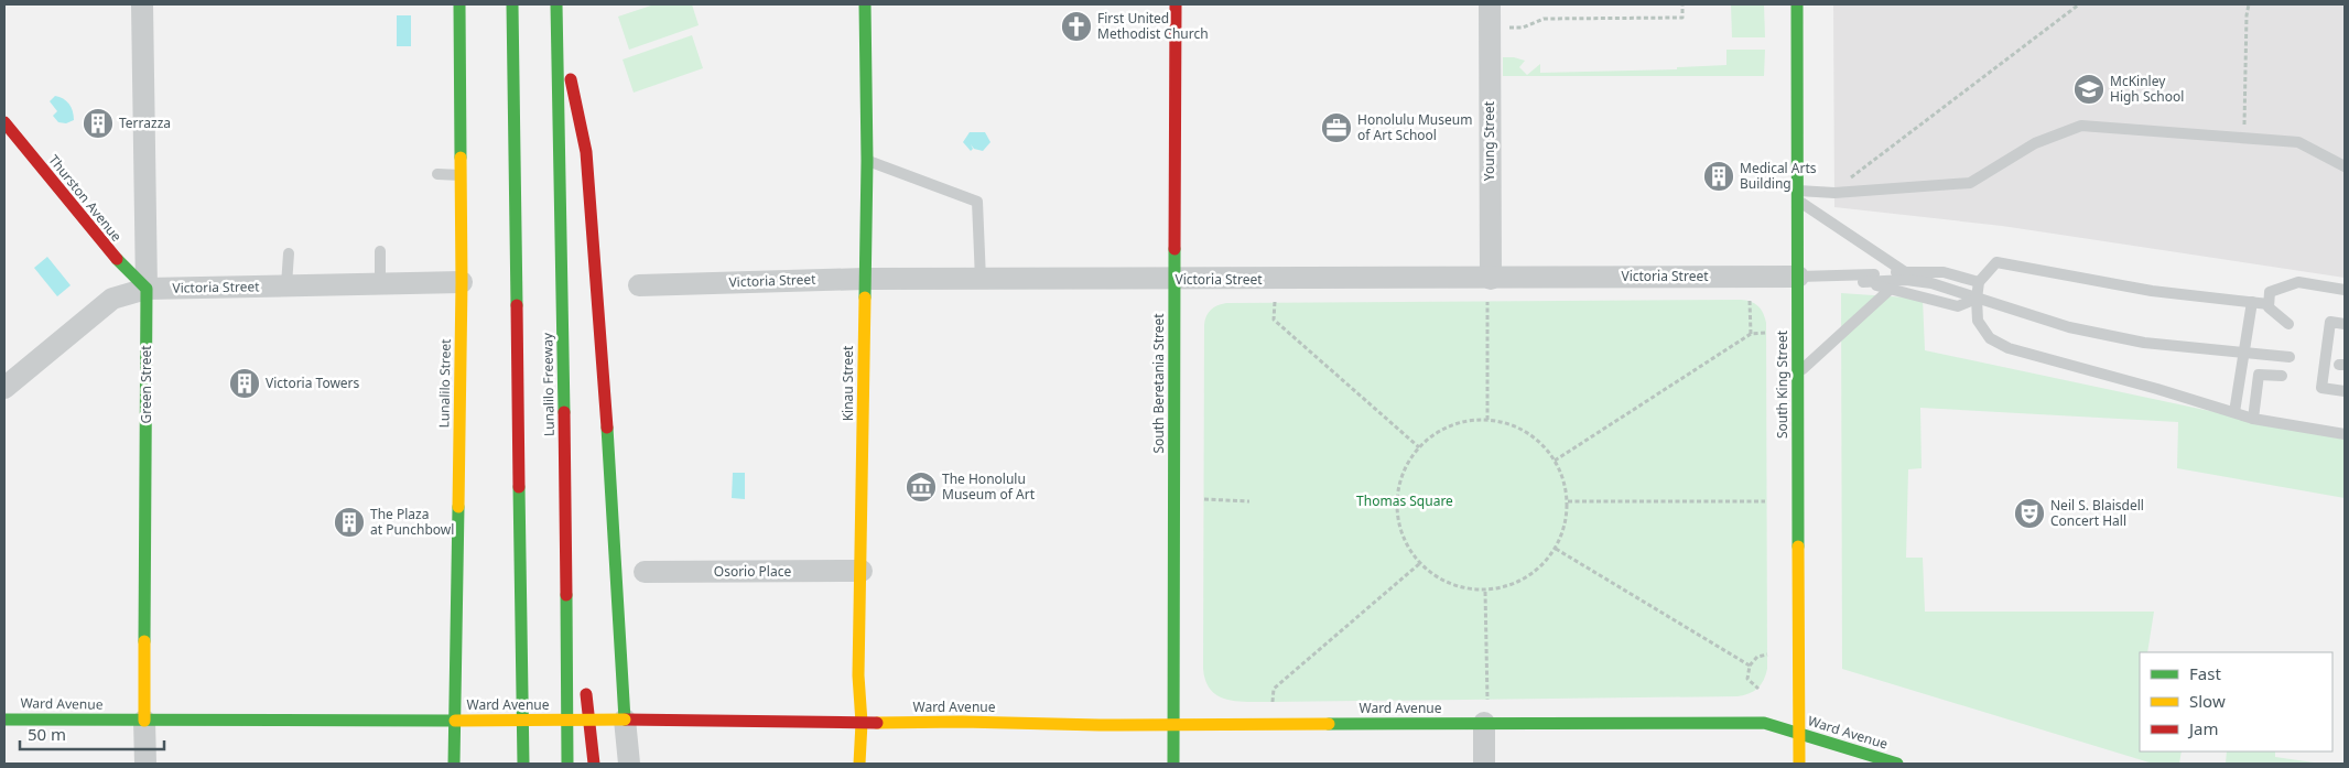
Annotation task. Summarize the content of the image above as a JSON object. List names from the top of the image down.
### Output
{
  "streets": {
    "main road": [
      "Thurston Avenue",
      "Lunalilo Street",
      "Kinau Street",
      "South Beretania Street",
      "Green Street",
      "Lunalilo Freeway",
      "South King Street",
      "Ward Avenue"
    ],
    "street": ["Young Street", "Victoria Street", "Osorio Place"]
  },
  "crossings": [
    ["Young Street", "Victoria Street"],
    ["Thurston Avenue", "Victoria Street"],
    ["Thurston Avenue", "Green Street"],
    ["Victoria Street", "Lunalilo Street"],
    ["Victoria Street", "Kinau Street"],
    ["Victoria Street", "South Beretania Street"],
    ["Victoria Street", "Green Street"],
    ["Victoria Street", "South King Street"],
    ["Lunalilo Street", "Ward Avenue"],
    ["Kinau Street", "Osorio Place"],
    ["Kinau Street", "Ward Avenue"],
    ["South Beretania Street", "Ward Avenue"],
    ["Green Street", "Ward Avenue"],
    ["South King Street", "Ward Avenue"]
  ],
  "parks": ["Thomas Square"],
  "places": {
    "church": ["First United Methodist Church"],
    "school or university": ["McKinley High School"],
    "building": [
      "Terrazza",
      "Medical Arts Building",
      "Victoria Towers",
      "The Plaza at Punchbowl"
    ],
    "office": ["Honolulu Museum of Art School"],
    "museum": ["The Honolulu Museum of Art"],
    "theatre": ["Neil S. Blaisdell Concert Hall"]
  },
  "legend": ["Fast", "Slow", "Jam"],
  "scale_bar": "50 m"
}
